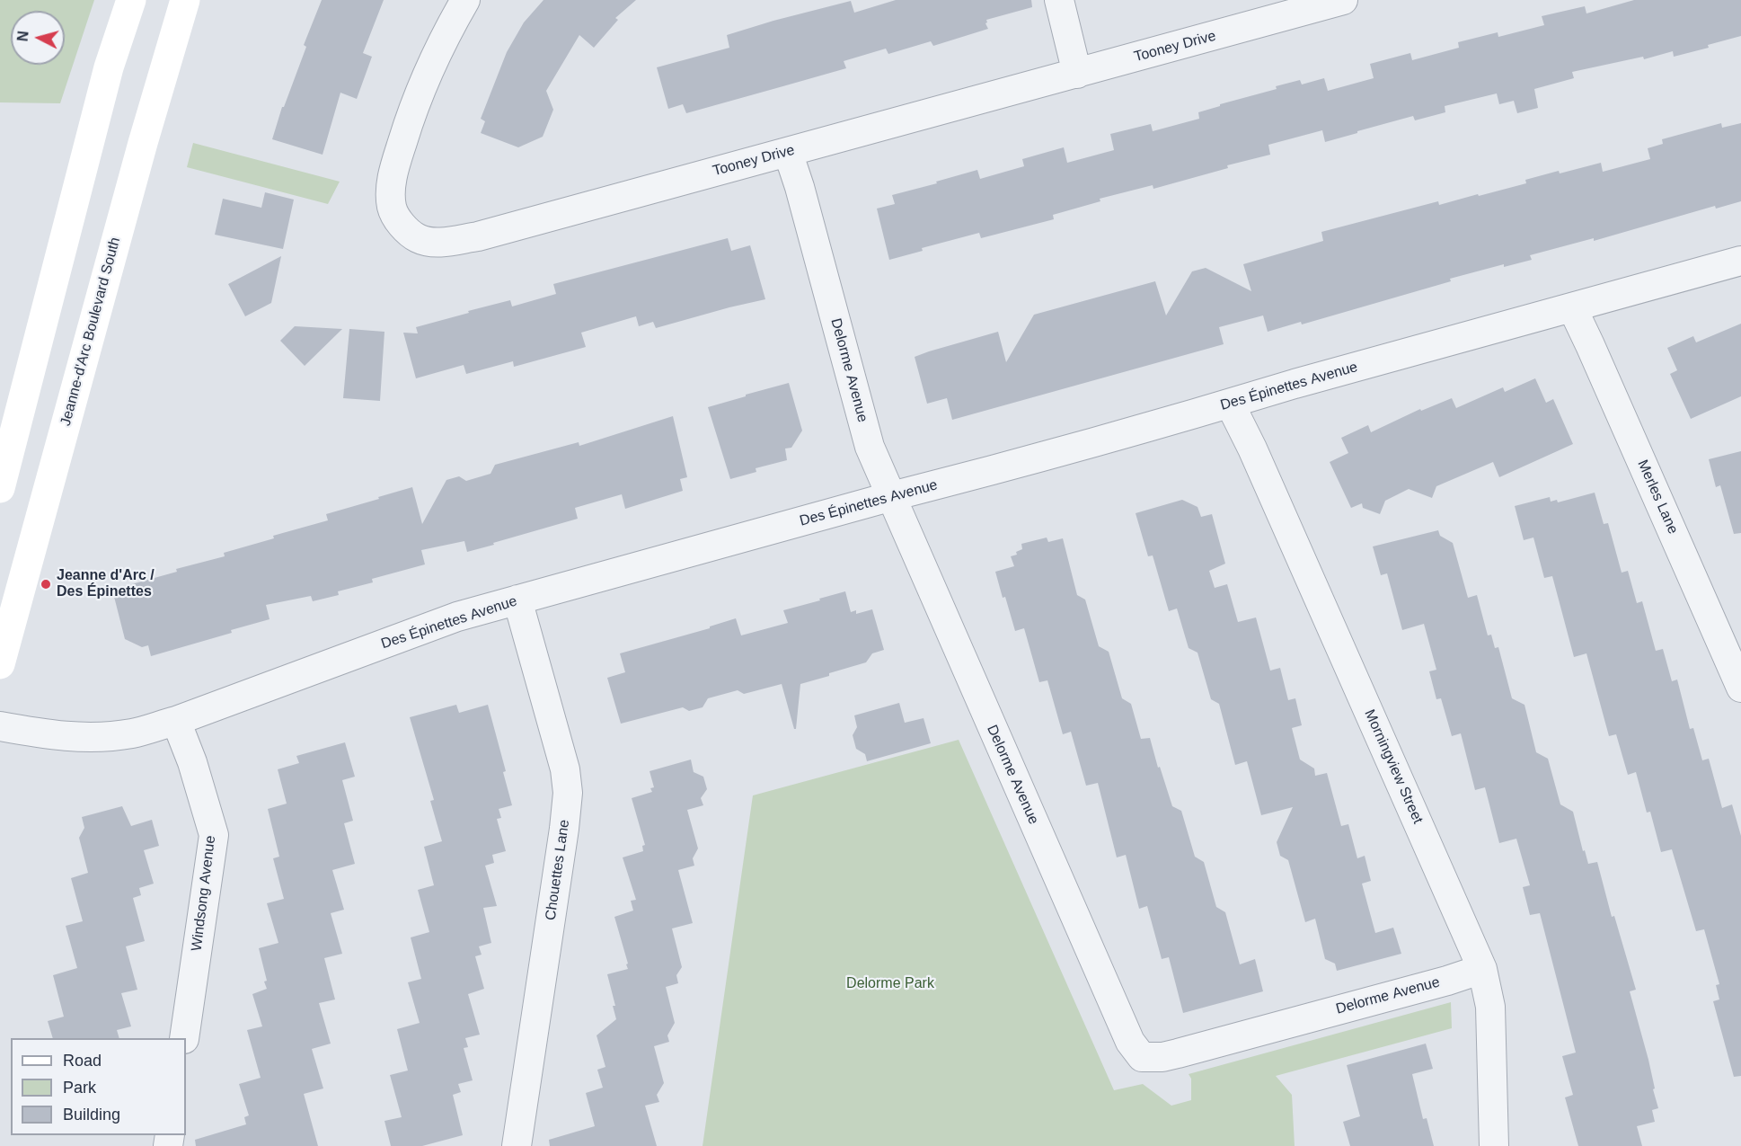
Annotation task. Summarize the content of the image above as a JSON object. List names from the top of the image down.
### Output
{
  "streets": {
    "main road": ["Jeanne-d'Arc Boulevard South"],
    "street": [
      "Tooney Drive",
      "Delorme Avenue",
      "Des Épinettes Avenue",
      "Merles Lane",
      "Morningview Street",
      "Chouettes Lane",
      "Windsong Avenue"
    ]
  },
  "crossings": [
    ["Tooney Drive", "Delorme Avenue"],
    ["Delorme Avenue", "Des Épinettes Avenue"],
    ["Delorme Avenue", "Morningview Street"],
    ["Des Épinettes Avenue", "Merles Lane"],
    ["Des Épinettes Avenue", "Morningview Street"],
    ["Des Épinettes Avenue", "Chouettes Lane"],
    ["Des Épinettes Avenue", "Windsong Avenue"]
  ],
  "parks": ["Delorme Park"],
  "places": ["Jeanne d'Arc / Des Épinettes"],
  "legend": ["Road", "Park", "Building"],
  "north": "left"
}
